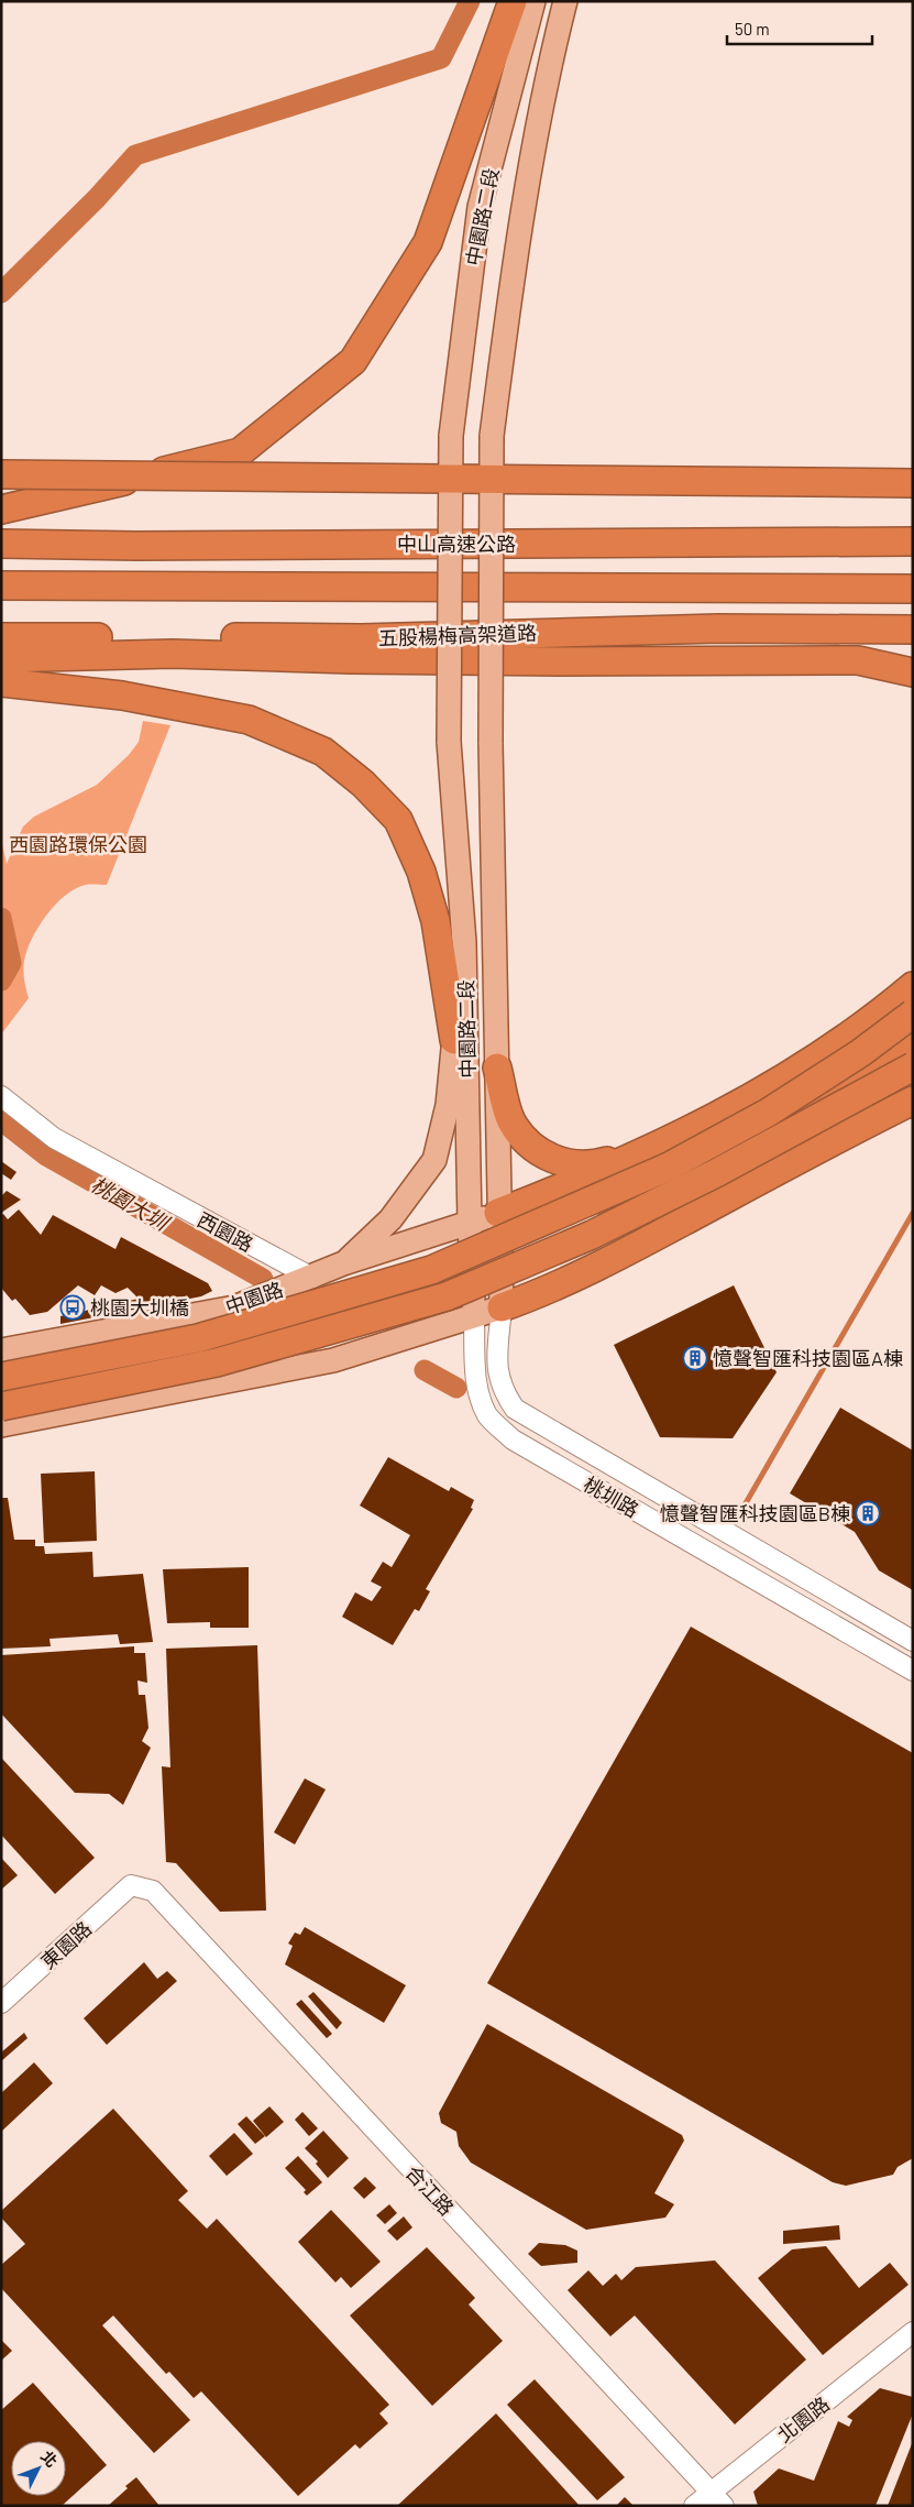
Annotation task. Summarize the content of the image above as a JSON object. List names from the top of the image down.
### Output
{
  "streets": {
    "highway": ["中山高速公路", "五股楊梅高架道路"],
    "main road": ["中園路二段", "中園路"],
    "street": [
      "西園路",
      "桃圳路",
      "東園路",
      "合江路",
      "北園路"
    ]
  },
  "crossings": [
    ["中園路二段", "中園路"],
    ["中園路二段", "桃圳路"],
    ["西園路", "中園路"],
    ["東園路", "合江路"],
    ["合江路", "北園路"]
  ],
  "water": ["桃園大圳"],
  "parks": ["西園路環保公園"],
  "places": {
    "bus stop": ["桃園大圳橋"],
    "building": ["憶聲智匯科技園區A棟", "憶聲智匯科技園區B棟"]
  },
  "scale_bar": "50 m",
  "north": "top right"
}
